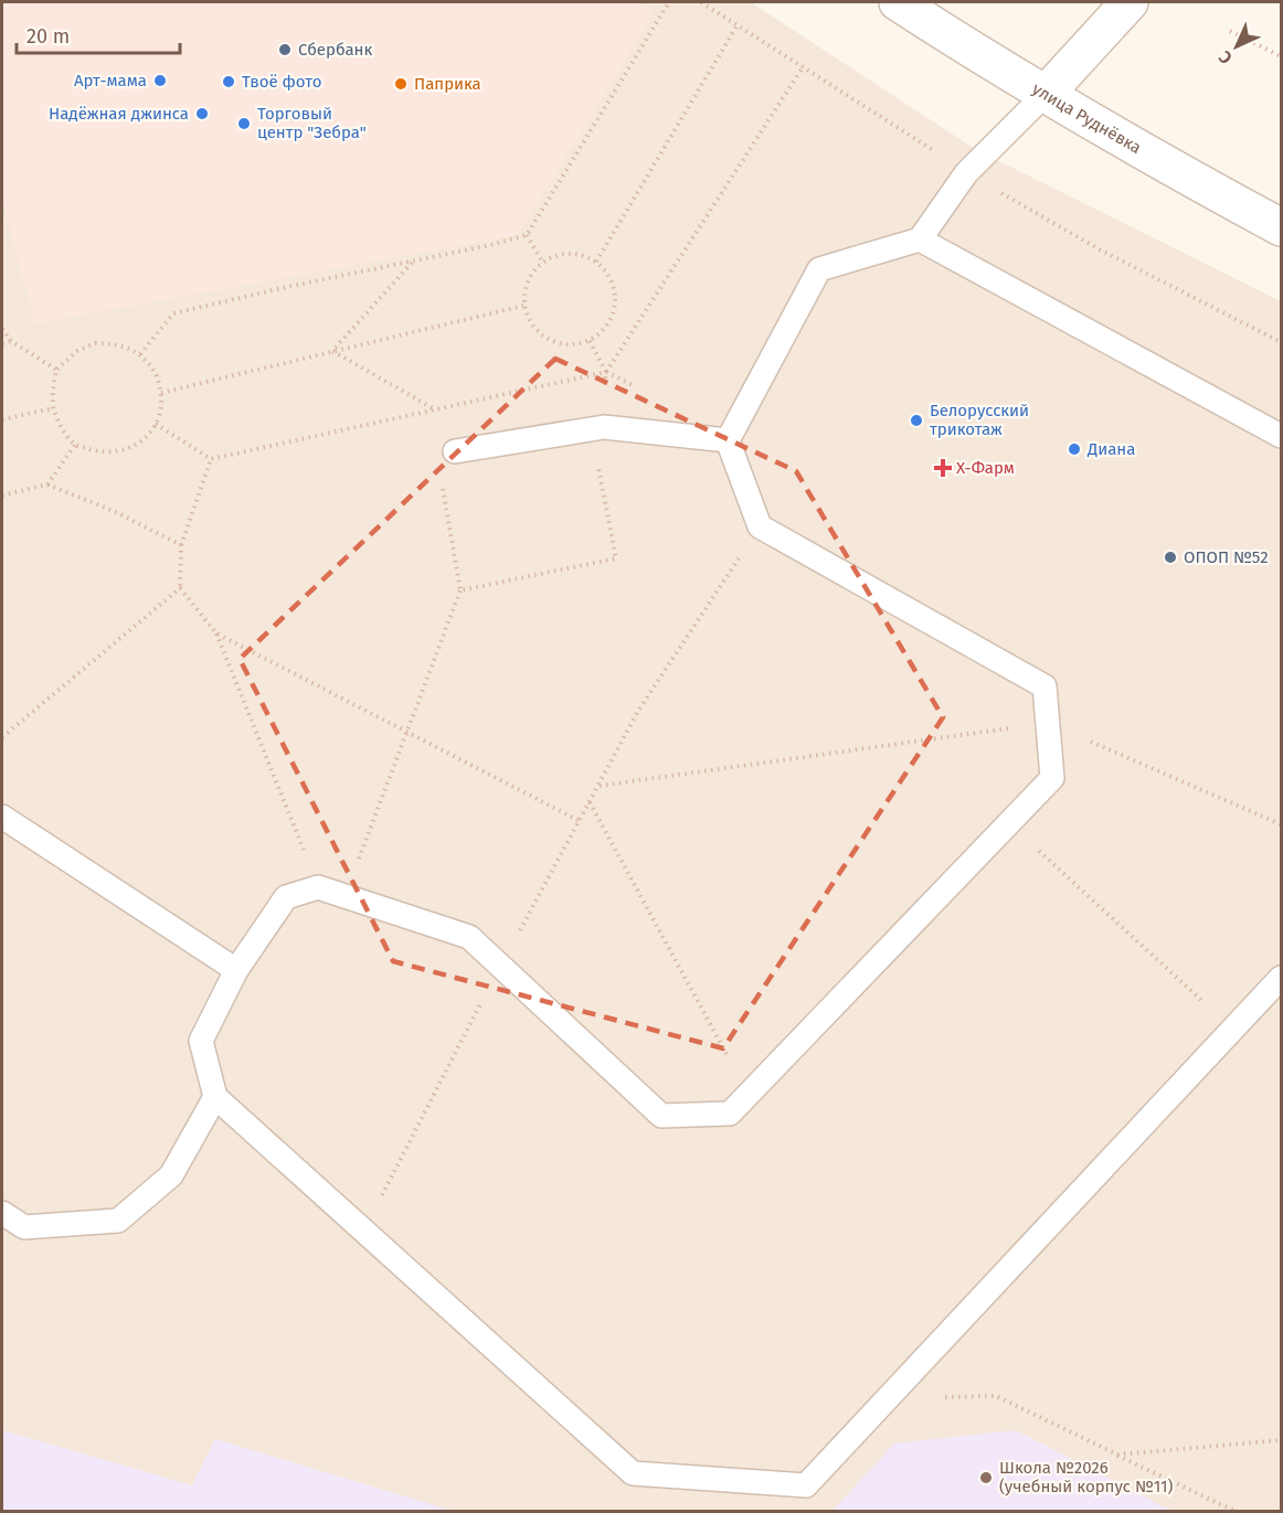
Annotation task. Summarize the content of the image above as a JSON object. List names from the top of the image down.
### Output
{
  "streets": {
    "street": ["улица Руднёвка"]
  },
  "places": {
    "other": [
      "Сбербанк",
      "Арт-мама",
      "Твоё фото",
      "Паприка",
      "Надёжная джинса",
      "Торговый центр \"Зебра\"",
      "Белорусский трикотаж",
      "Диана",
      "ОПОП №52",
      "Школа №2026 (учебный корпус №11)"
    ],
    "health": ["X-Фарм"]
  },
  "scale_bar": "20 m",
  "north": "bottom left"
}
